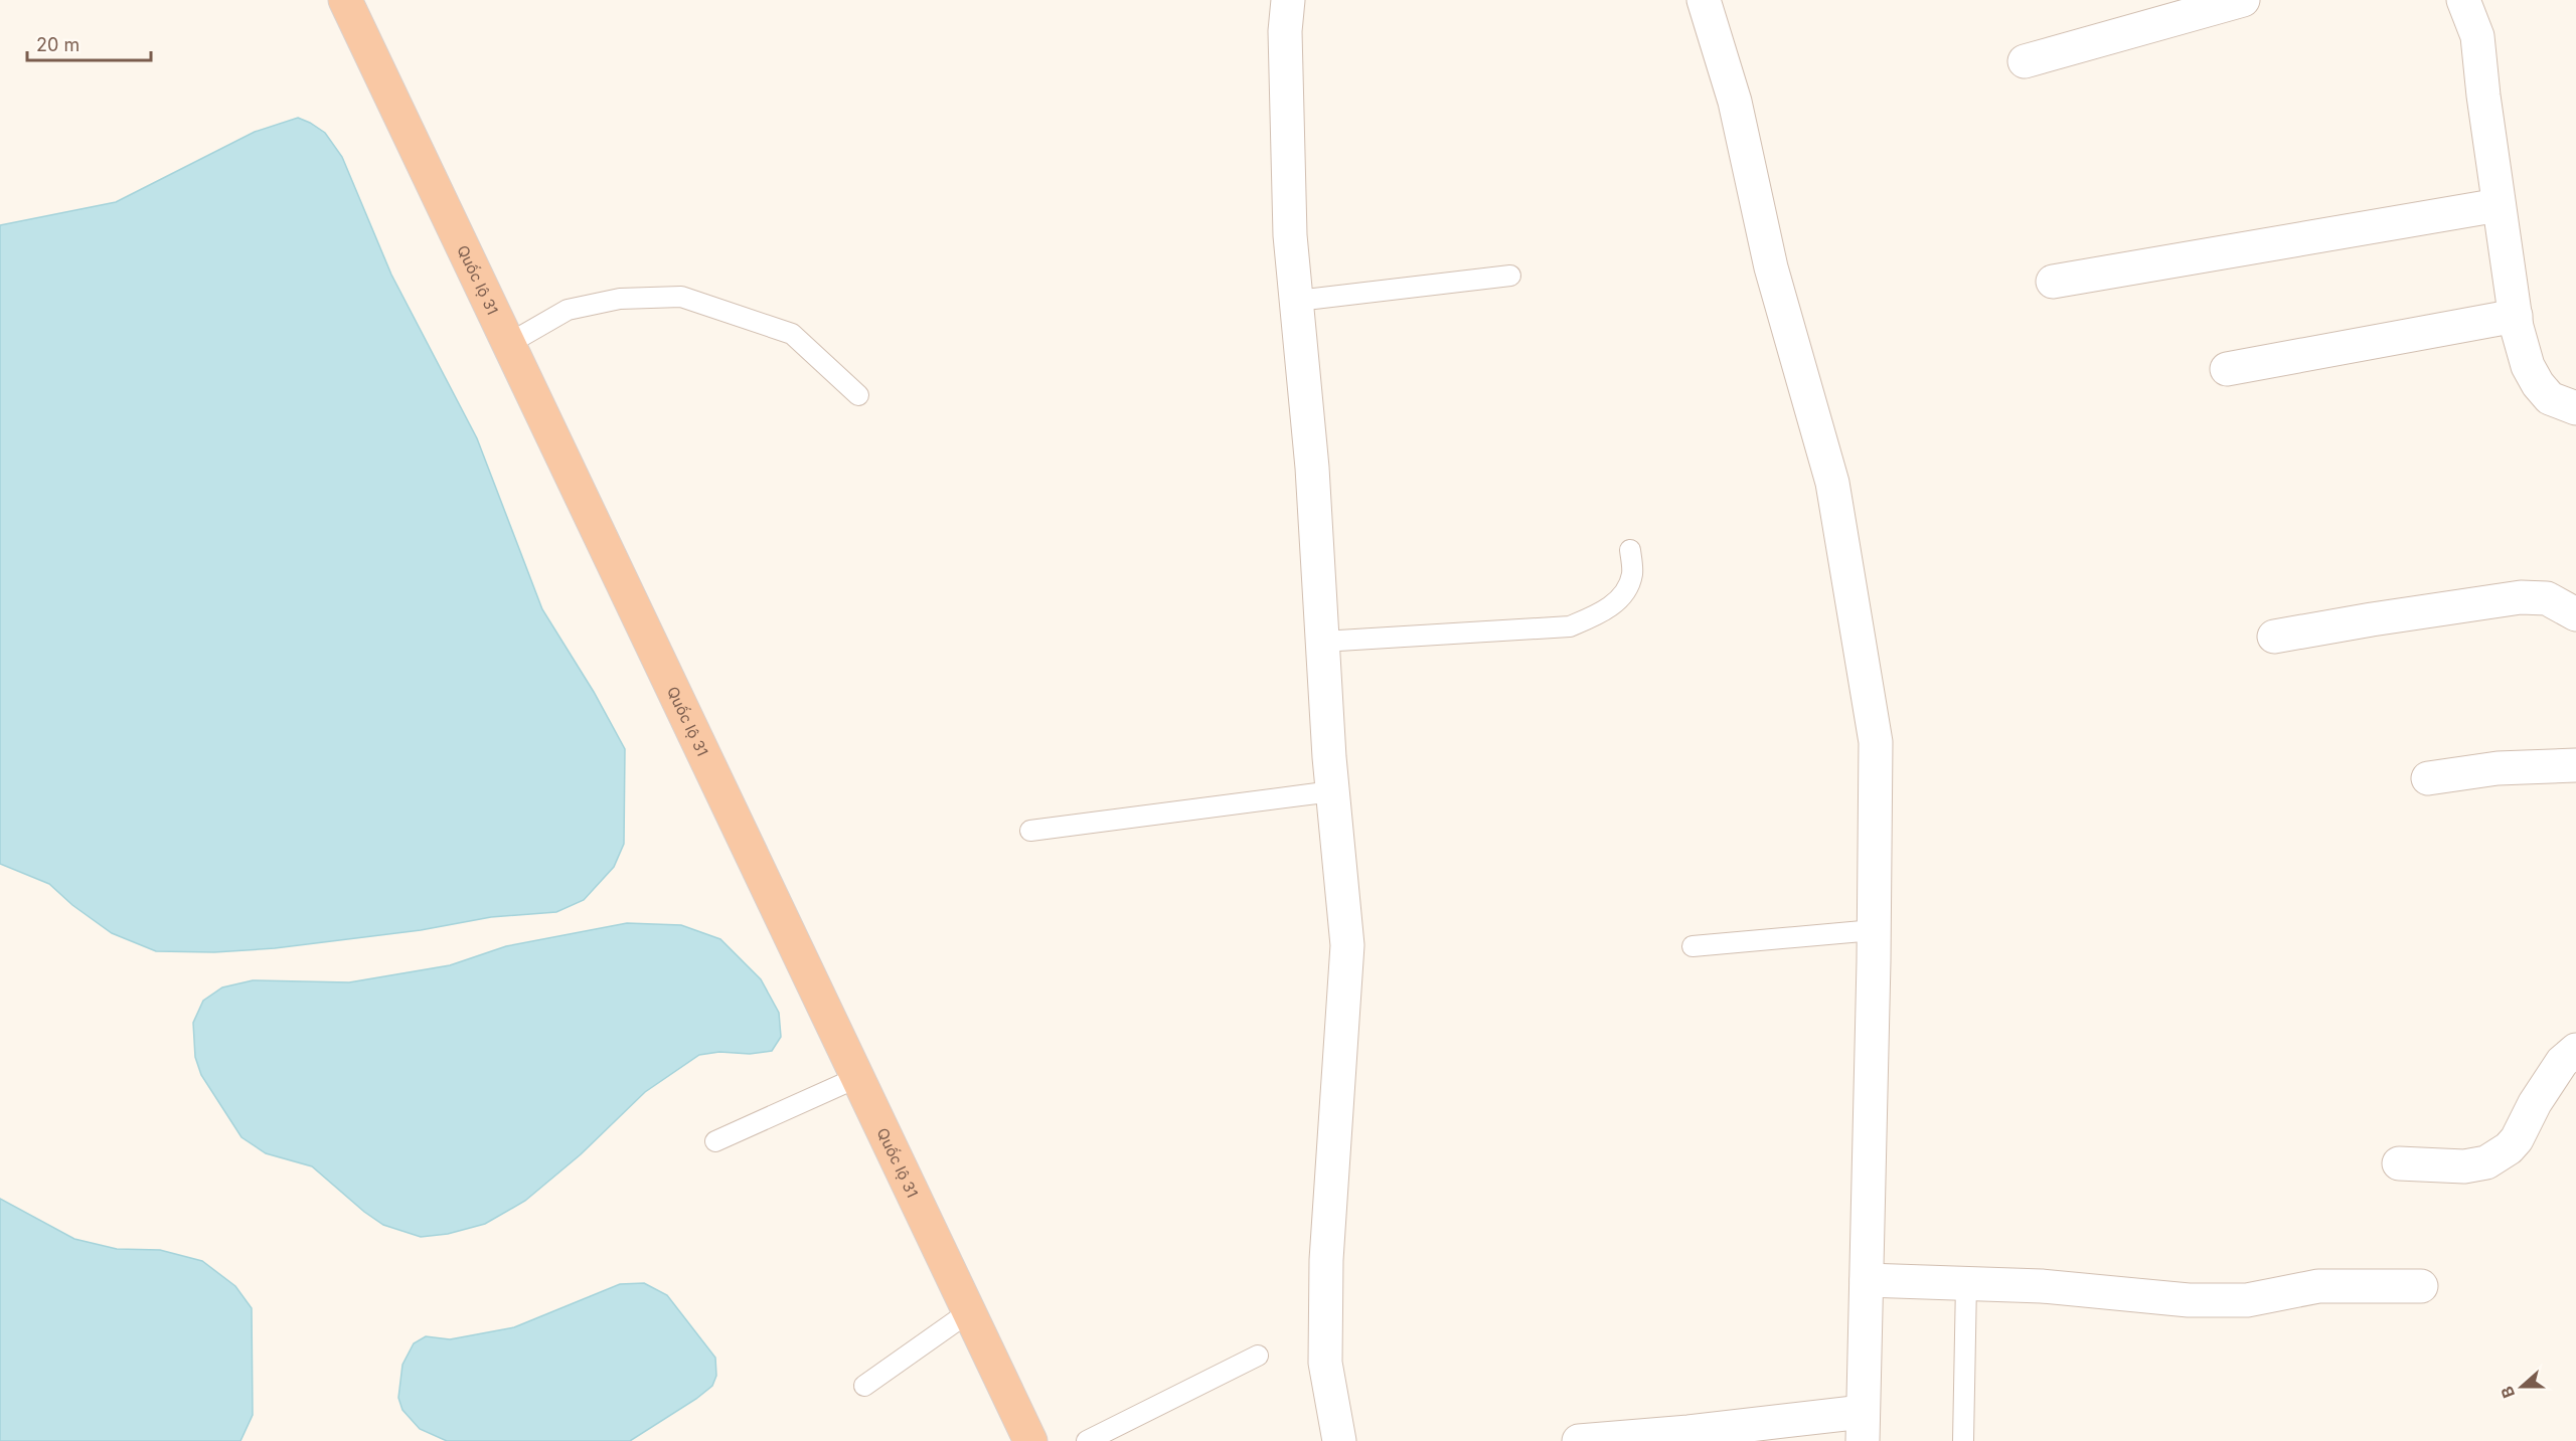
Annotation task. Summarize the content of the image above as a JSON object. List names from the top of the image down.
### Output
{
  "streets": {
    "highway": ["Quốc lộ 31"]
  },
  "scale_bar": "20 m",
  "north": "left"
}
